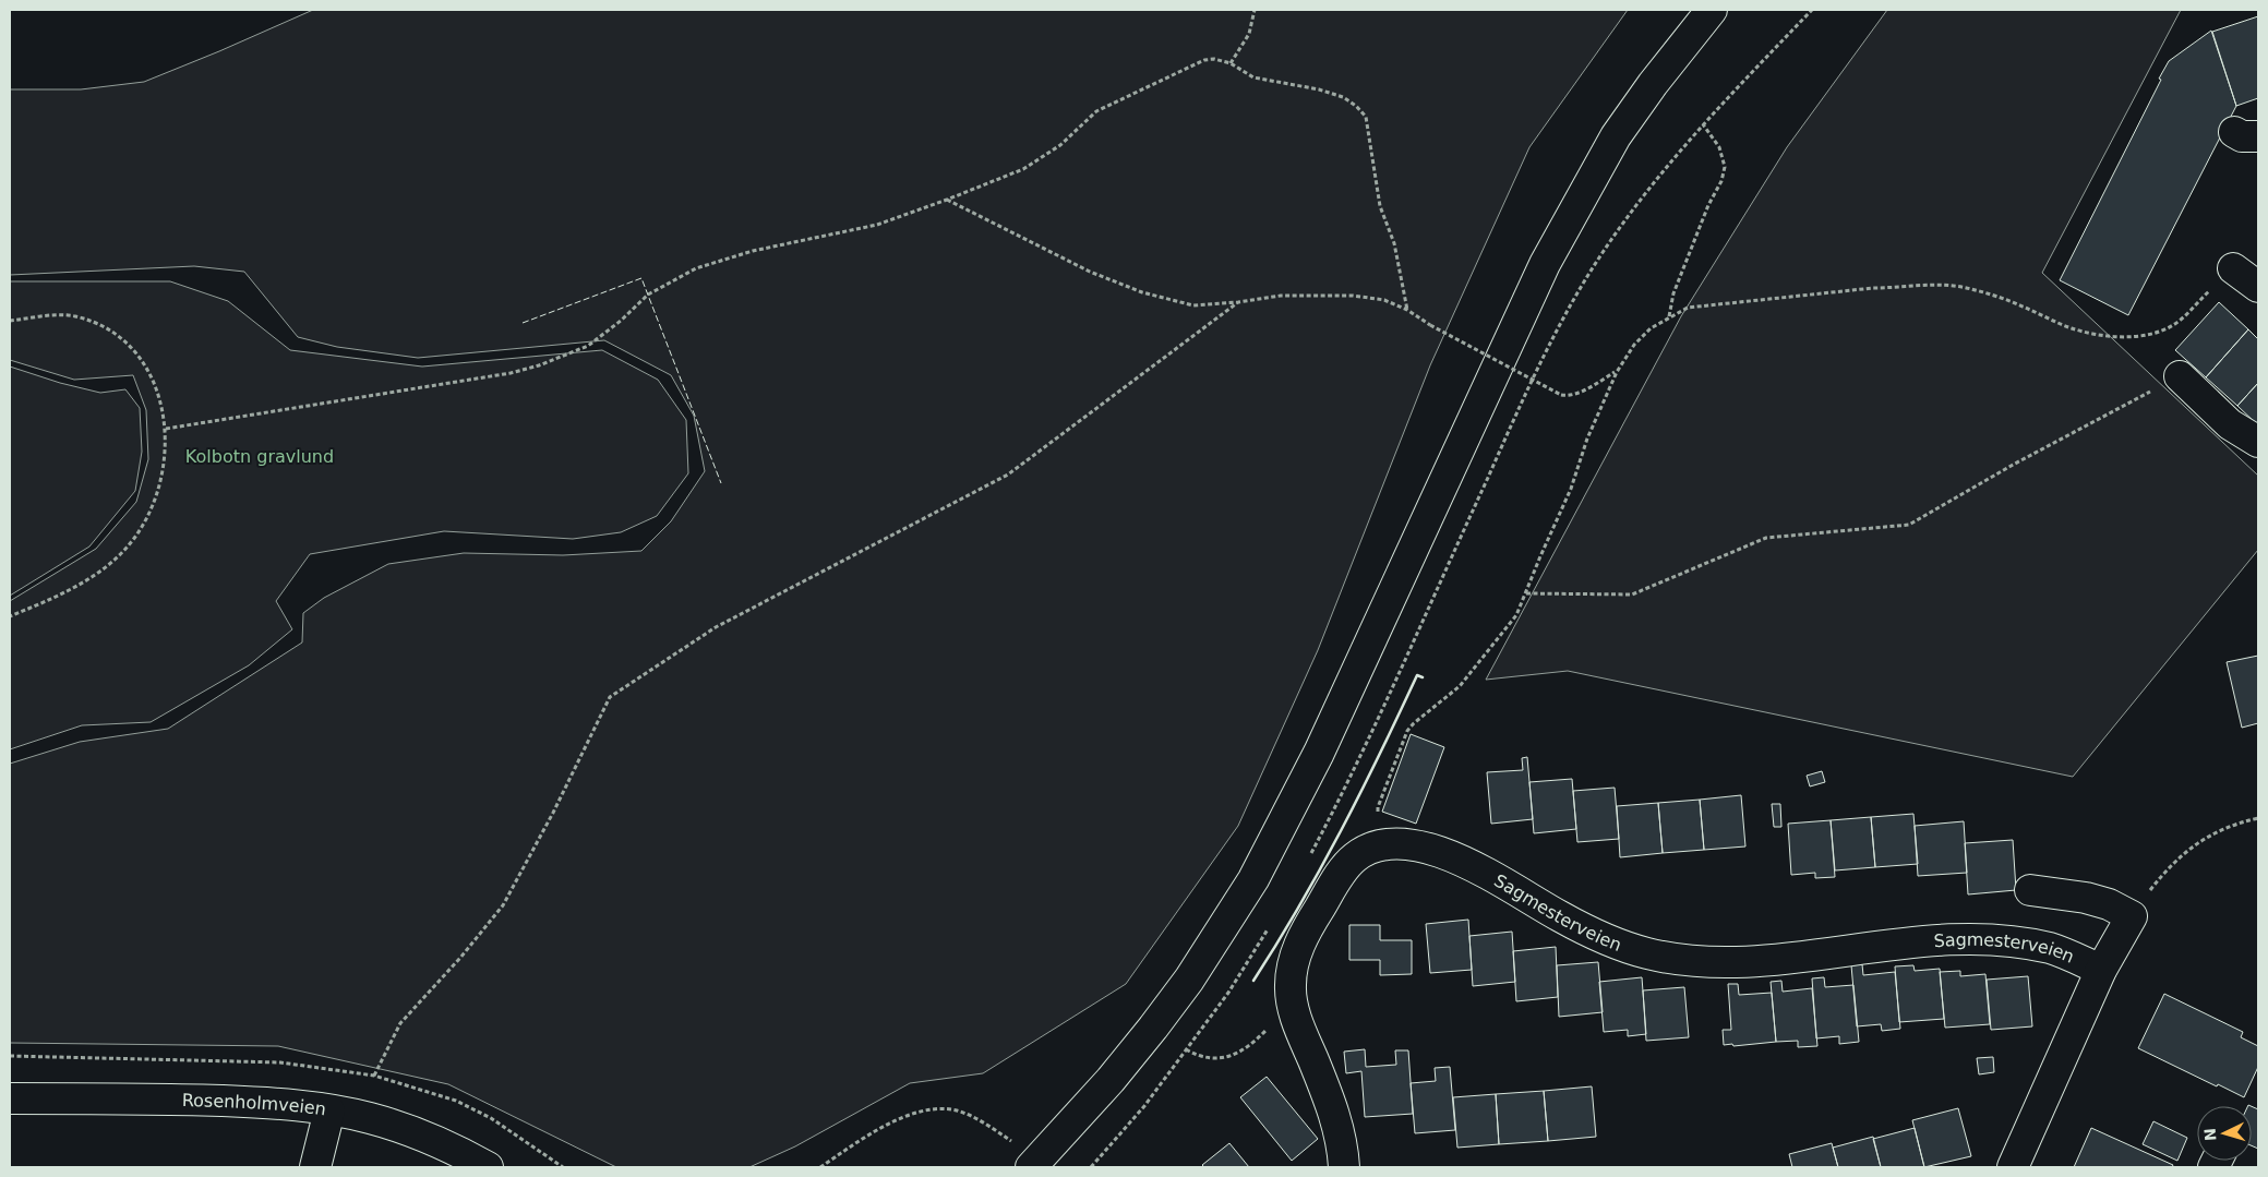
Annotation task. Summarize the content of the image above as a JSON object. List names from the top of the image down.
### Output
{
  "streets": {
    "street": ["Sagmesterveien", "Rosenholmveien"]
  },
  "parks": ["Kolbotn gravlund"],
  "north": "left"
}
